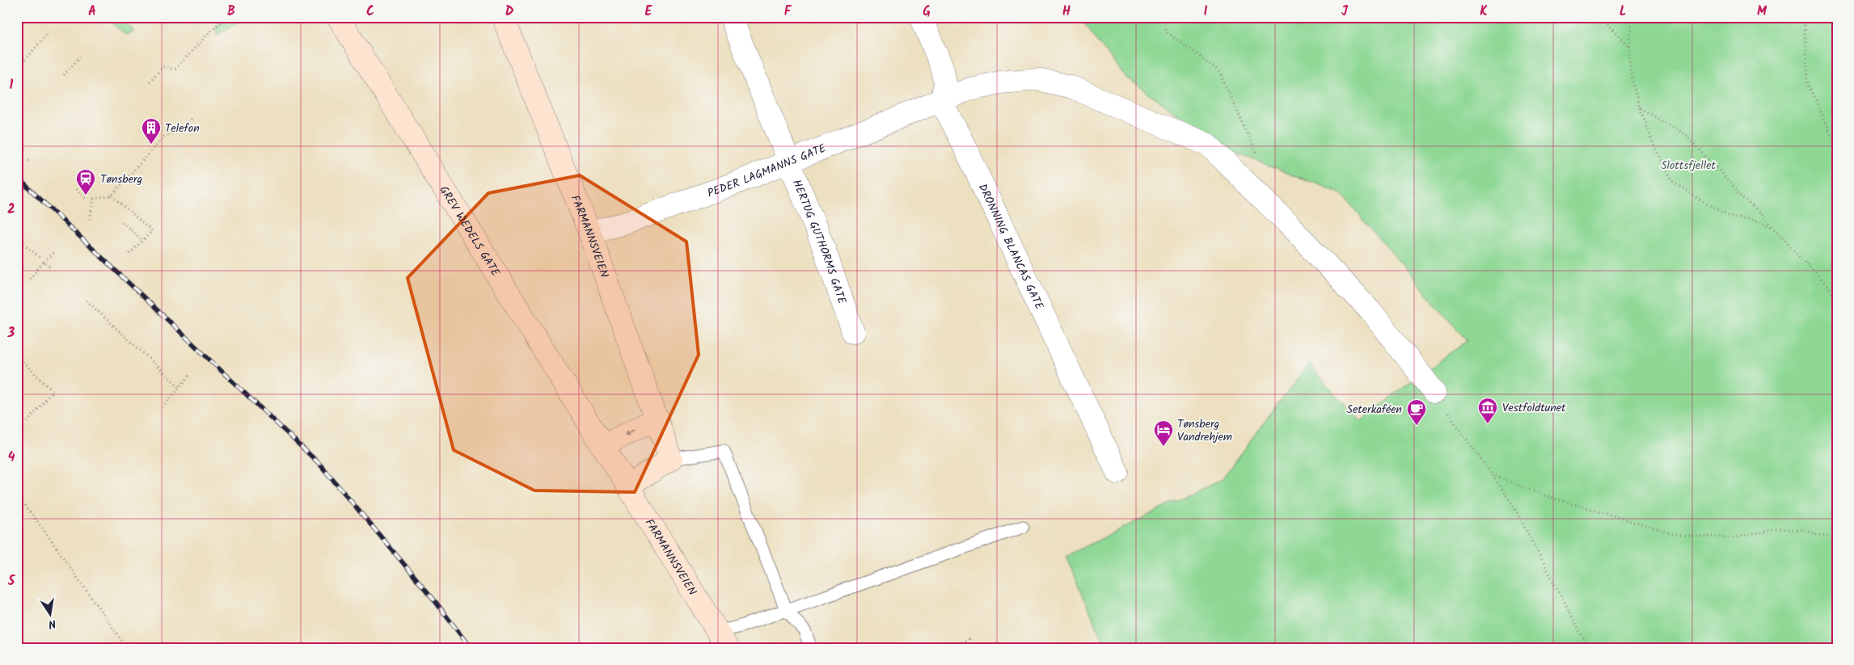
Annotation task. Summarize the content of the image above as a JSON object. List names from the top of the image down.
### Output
{
  "streets": {
    "main road": ["GREV WEDELS GATE", "FARMANNSVEIEN"],
    "street": ["PEDER LAGMANNS GATE", "HERTUG GUTHORMS GATE", "DRONNING BLANCAS GATE"]
  },
  "crossings": [
    ["PEDER LAGMANNS GATE", "FARMANNSVEIEN"],
    ["PEDER LAGMANNS GATE", "HERTUG GUTHORMS GATE"],
    ["PEDER LAGMANNS GATE", "DRONNING BLANCAS GATE"],
    ["GREV WEDELS GATE", "FARMANNSVEIEN"]
  ],
  "parks": ["Slottsfjellet"],
  "places": {
    "building": ["Telefon"],
    "station": ["Tønsberg"],
    "museum": ["Vestfoldtunet"],
    "cafe": ["Seterkaféen"],
    "hotel": ["Tønsberg Vandrehjem"]
  },
  "north": "bottom",
  "grid": {
    "columns": [
      "A",
      "B",
      "C",
      "D",
      "E",
      "F",
      "G",
      "H",
      "I",
      "J",
      "K",
      "L",
      "M"
    ],
    "rows": [
      "1",
      "2",
      "3",
      "4",
      "5"
    ]
  }
}
